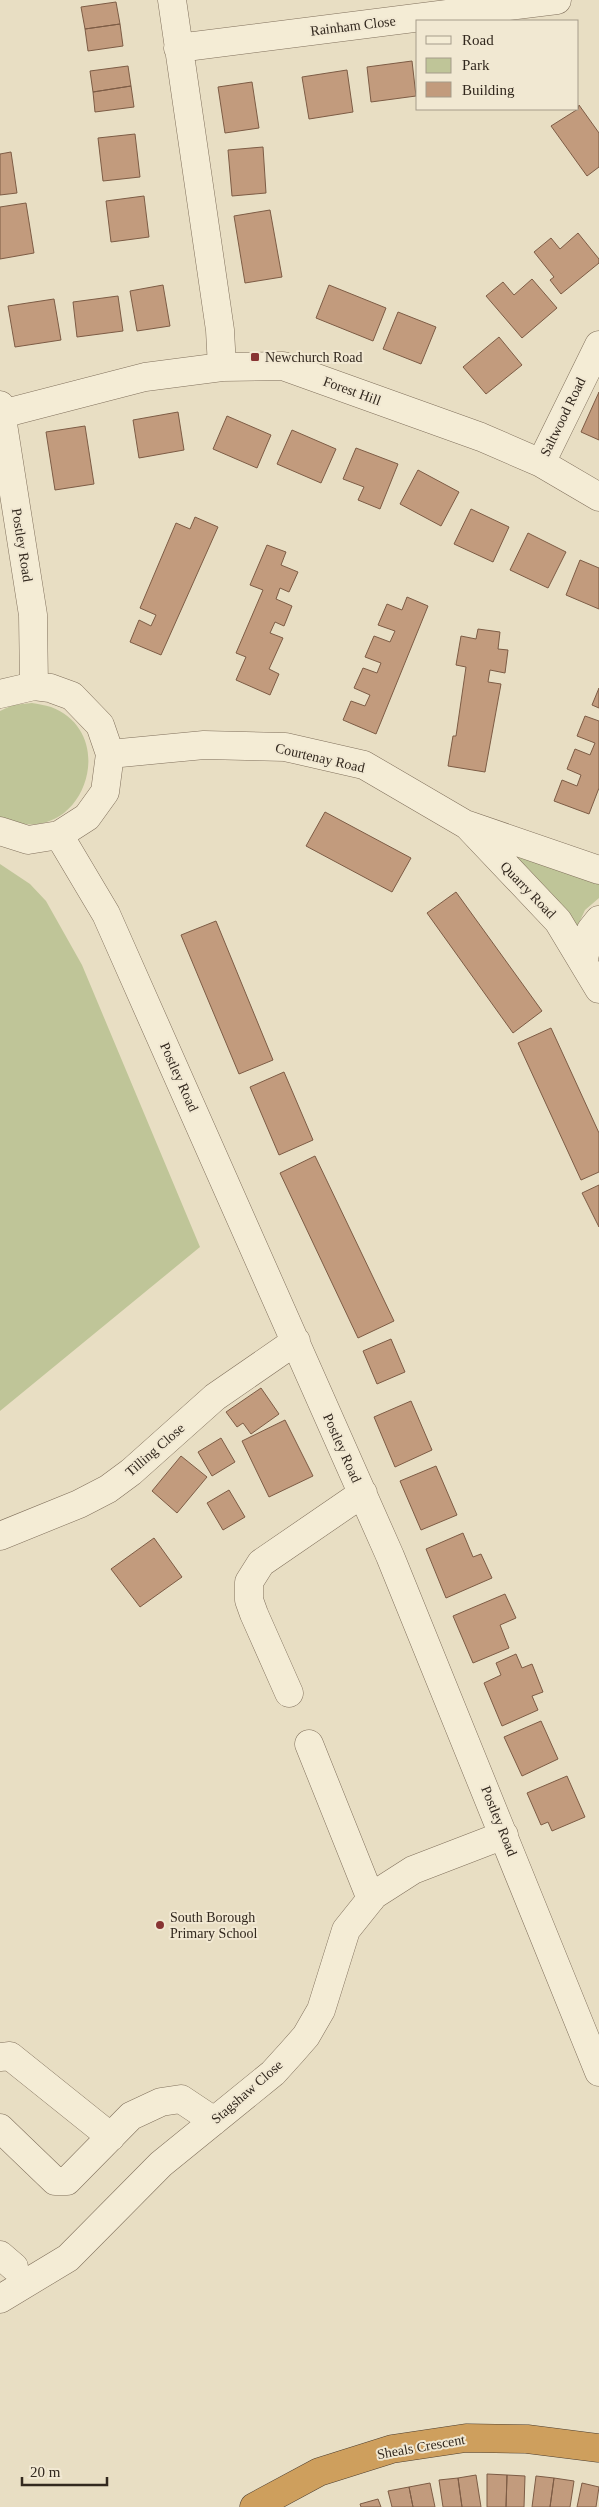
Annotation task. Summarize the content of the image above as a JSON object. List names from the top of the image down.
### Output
{
  "streets": {
    "highway": ["Sheals Crescent"],
    "street": [
      "Rainham Close",
      "Forest Hill",
      "Saltwood Road",
      "Postley Road",
      "Courtenay Road",
      "Quarry Road",
      "Tilling Close",
      "Stagshaw Close"
    ]
  },
  "crossings": [
    ["Forest Hill", "Saltwood Road"],
    ["Forest Hill", "Postley Road"],
    ["Postley Road", "Tilling Close"],
    ["Postley Road", "Stagshaw Close"],
    ["Courtenay Road", "Quarry Road"]
  ],
  "places": {
    "transit": ["Newchurch Road"],
    "other": ["South Borough Primary School"]
  },
  "legend": ["Road", "Park", "Building"],
  "scale_bar": "20 m"
}
